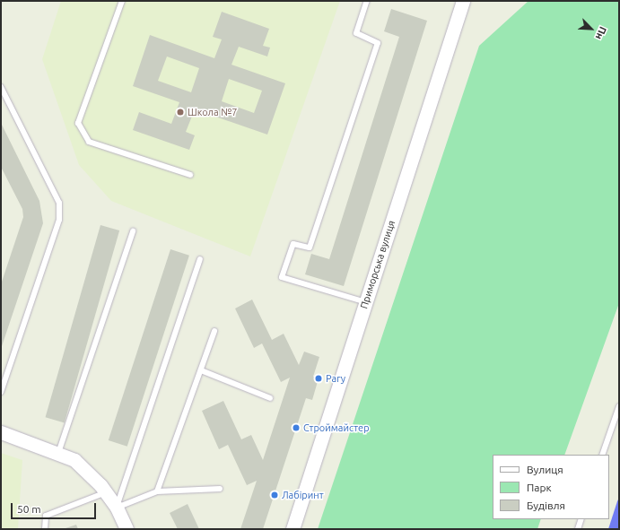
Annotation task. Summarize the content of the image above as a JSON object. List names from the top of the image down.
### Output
{
  "streets": {
    "street": ["Приморська вулиця"]
  },
  "places": [
    "Школа №7",
    "Рагу",
    "Строймайстер",
    "Лабіринт"
  ],
  "legend": ["Вулиця", "Парк", "Будівля"],
  "scale_bar": "50 m",
  "north": "bottom right"
}
